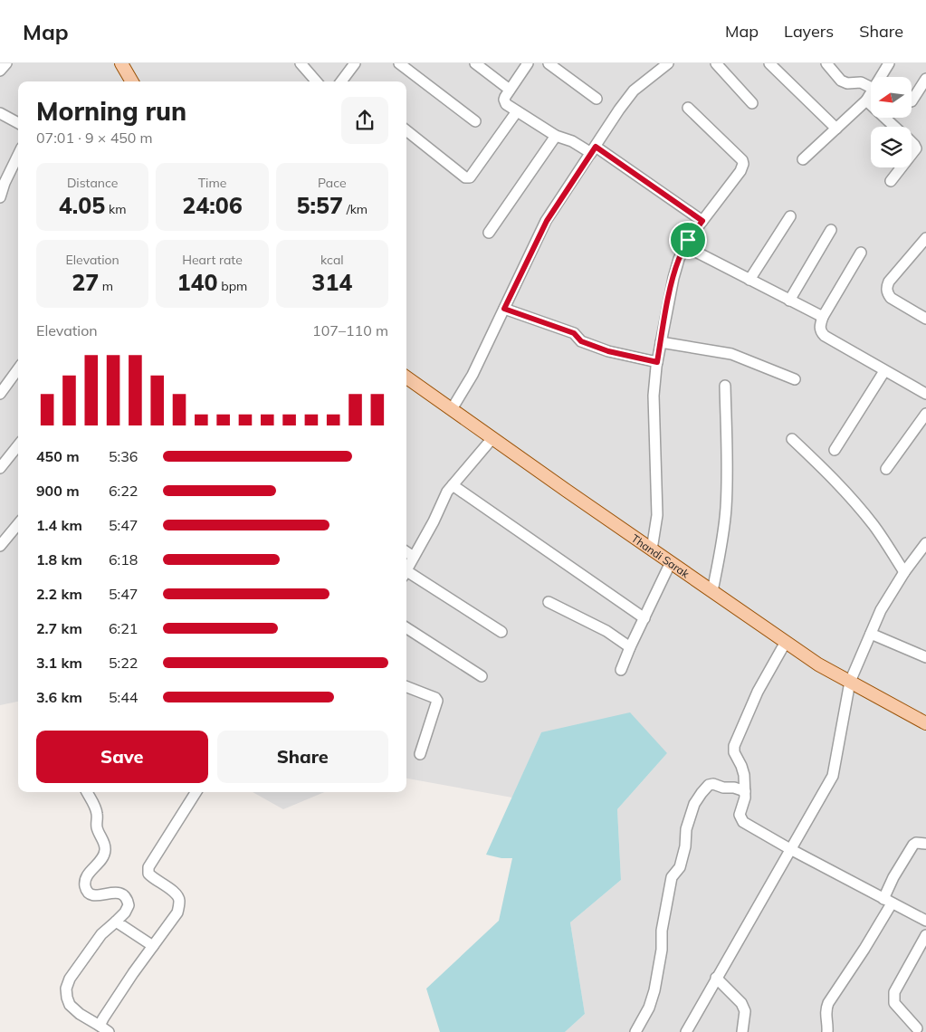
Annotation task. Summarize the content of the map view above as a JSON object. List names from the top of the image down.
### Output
{
  "streets": {
    "main road": ["Thandi Sarak"]
  },
  "north": "left",
  "page": {
    "header": "Map",
    "nav": ["Map", "Layers", "Share"],
    "heading": ["Morning run", "07:01 · 9 × 450 m"],
    "stats": [
      ["Distance", "4.05 km"],
      ["Time", "24:06"],
      ["Pace", "5:57 /km"],
      ["Elevation", "27 m"],
      ["Heart rate", "140 bpm"],
      ["kcal", "314"]
    ],
    "chart": ["Elevation", "107–110 m"],
    "list": [
      {
        "name": "450 m",
        "note": "5:36"
      },
      {
        "name": "900 m",
        "note": "6:22"
      },
      {
        "name": "1.4 km",
        "note": "5:47"
      },
      {
        "name": "1.8 km",
        "note": "6:18"
      },
      {
        "name": "2.2 km",
        "note": "5:47"
      },
      {
        "name": "2.7 km",
        "note": "6:21"
      },
      {
        "name": "3.1 km",
        "note": "5:22"
      },
      {
        "name": "3.6 km",
        "note": "5:44"
      }
    ],
    "buttons": ["Save", "Share"]
  }
}
